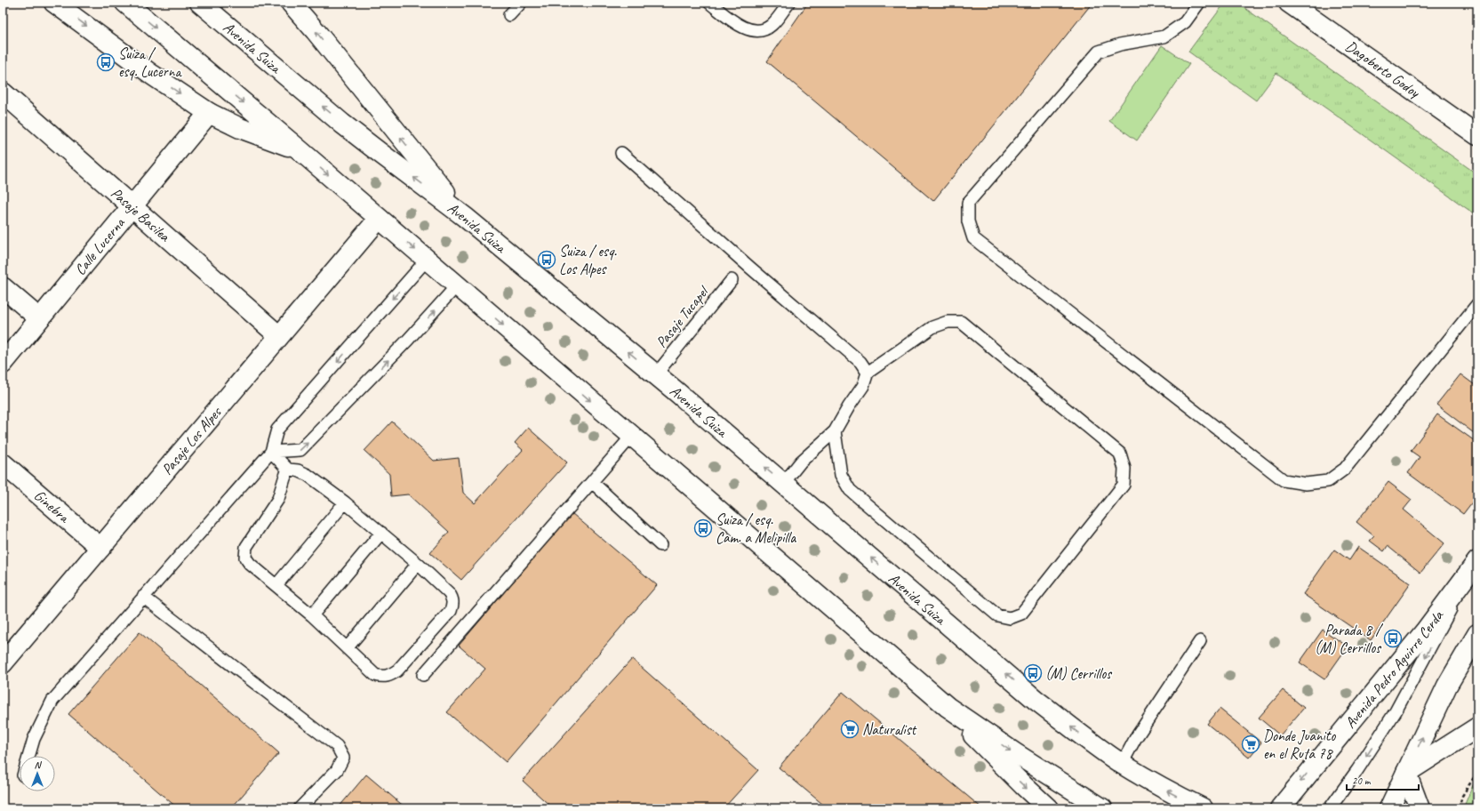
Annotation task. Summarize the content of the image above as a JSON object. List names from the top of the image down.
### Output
{
  "streets": {
    "main road": [
      "Avenida Suiza",
      "Dagoberto Godoy",
      "Pasaje Basilea",
      "Calle Lucerna",
      "Pasaje Los Alpes",
      "Ginebra",
      "Avenida Pedro Aguirre Cerda"
    ],
    "lane": ["Pasaje Tucapel"]
  },
  "crossings": [
    ["Avenida Suiza", "Pasaje Tucapel"],
    ["Pasaje Basilea", "Calle Lucerna"],
    ["Pasaje Basilea", "Pasaje Los Alpes"],
    ["Pasaje Los Alpes", "Ginebra"]
  ],
  "places": {
    "bus stop": [
      "Suiza / esq. Lucerna",
      "Suiza / esq. Los Alpes",
      "Suiza / esq. Cam. a Melipilla",
      "Parada 8 / (M) Cerrillos",
      "(M) Cerrillos"
    ],
    "supermarket": ["Naturalist", "Donde Juanito en el Ruta 78"]
  },
  "scale_bar": "20 m",
  "north": "top"
}
